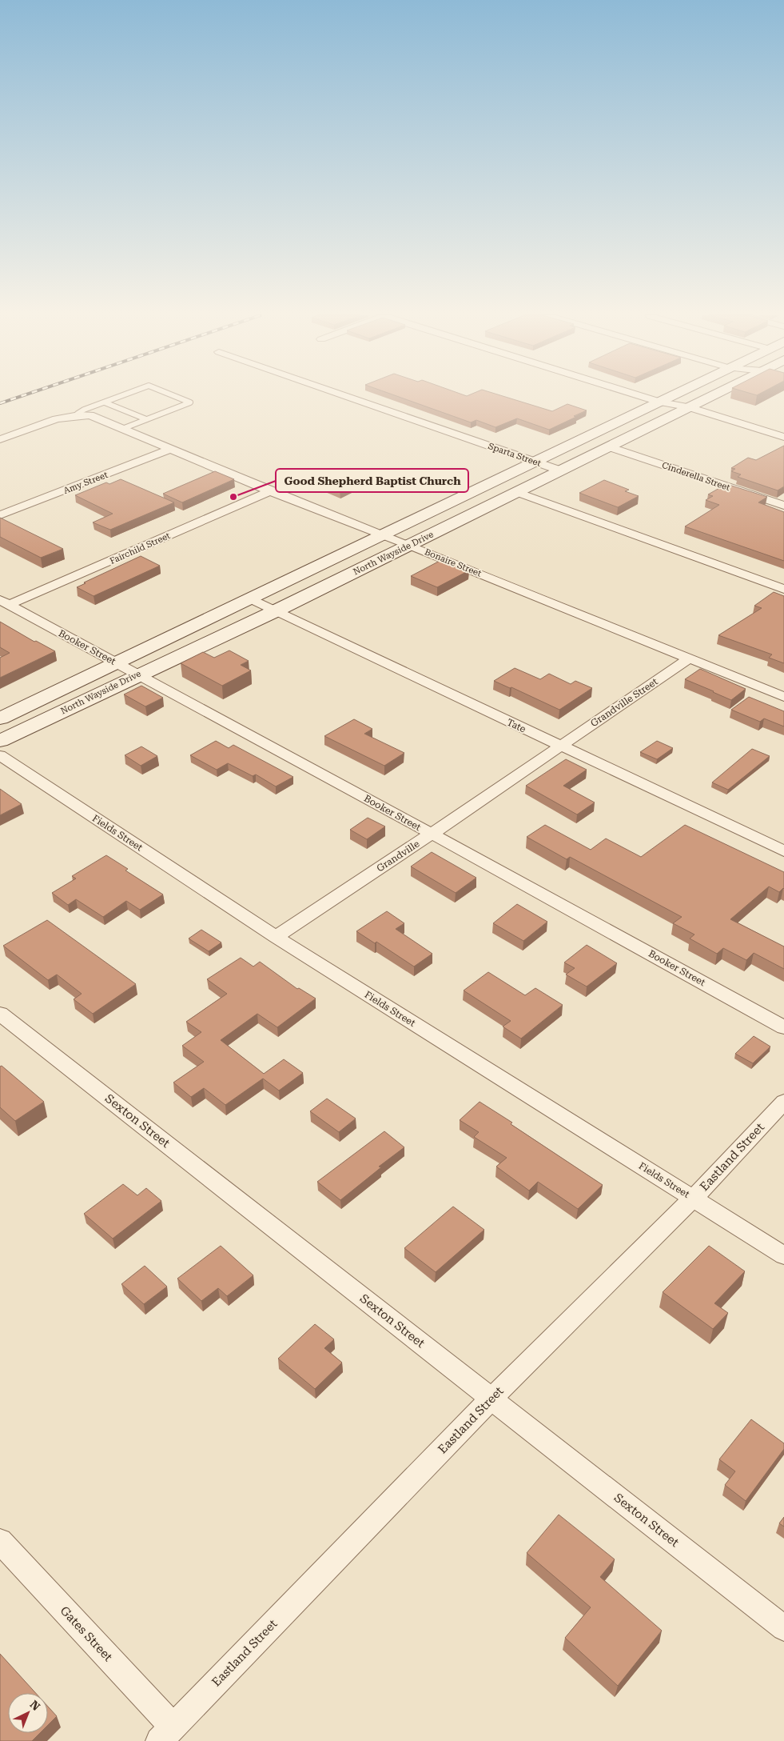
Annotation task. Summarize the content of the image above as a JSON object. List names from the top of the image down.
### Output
{
  "streets": {
    "main road": ["North Wayside Drive"],
    "street": [
      "Sparta Street",
      "Cinderella Street",
      "Amy Street",
      "Fairchild Street",
      "Bonaire Street",
      "Booker Street",
      "Grandville Street",
      "Tate",
      "Fields Street",
      "Grandville",
      "Sexton Street",
      "Eastland Street",
      "Gates Street"
    ]
  },
  "crossings": [
    ["Sparta Street", "North Wayside Drive"],
    ["Cinderella Street", "North Wayside Drive"],
    ["Amy Street", "Bonaire Street"],
    ["Fairchild Street", "Bonaire Street"],
    ["Fairchild Street", "Booker Street"],
    ["North Wayside Drive", "Bonaire Street"],
    ["North Wayside Drive", "Booker Street"],
    ["North Wayside Drive", "Tate"],
    ["Bonaire Street", "Grandville Street"],
    ["Booker Street", "Grandville"],
    ["Grandville Street", "Tate"],
    ["Grandville Street", "Grandville"],
    ["Tate", "Grandville"],
    ["Fields Street", "Grandville"],
    ["Fields Street", "Eastland Street"],
    ["Sexton Street", "Eastland Street"],
    ["Eastland Street", "Gates Street"]
  ],
  "places": ["Good Shepherd Baptist Church"],
  "north": "top right"
}
